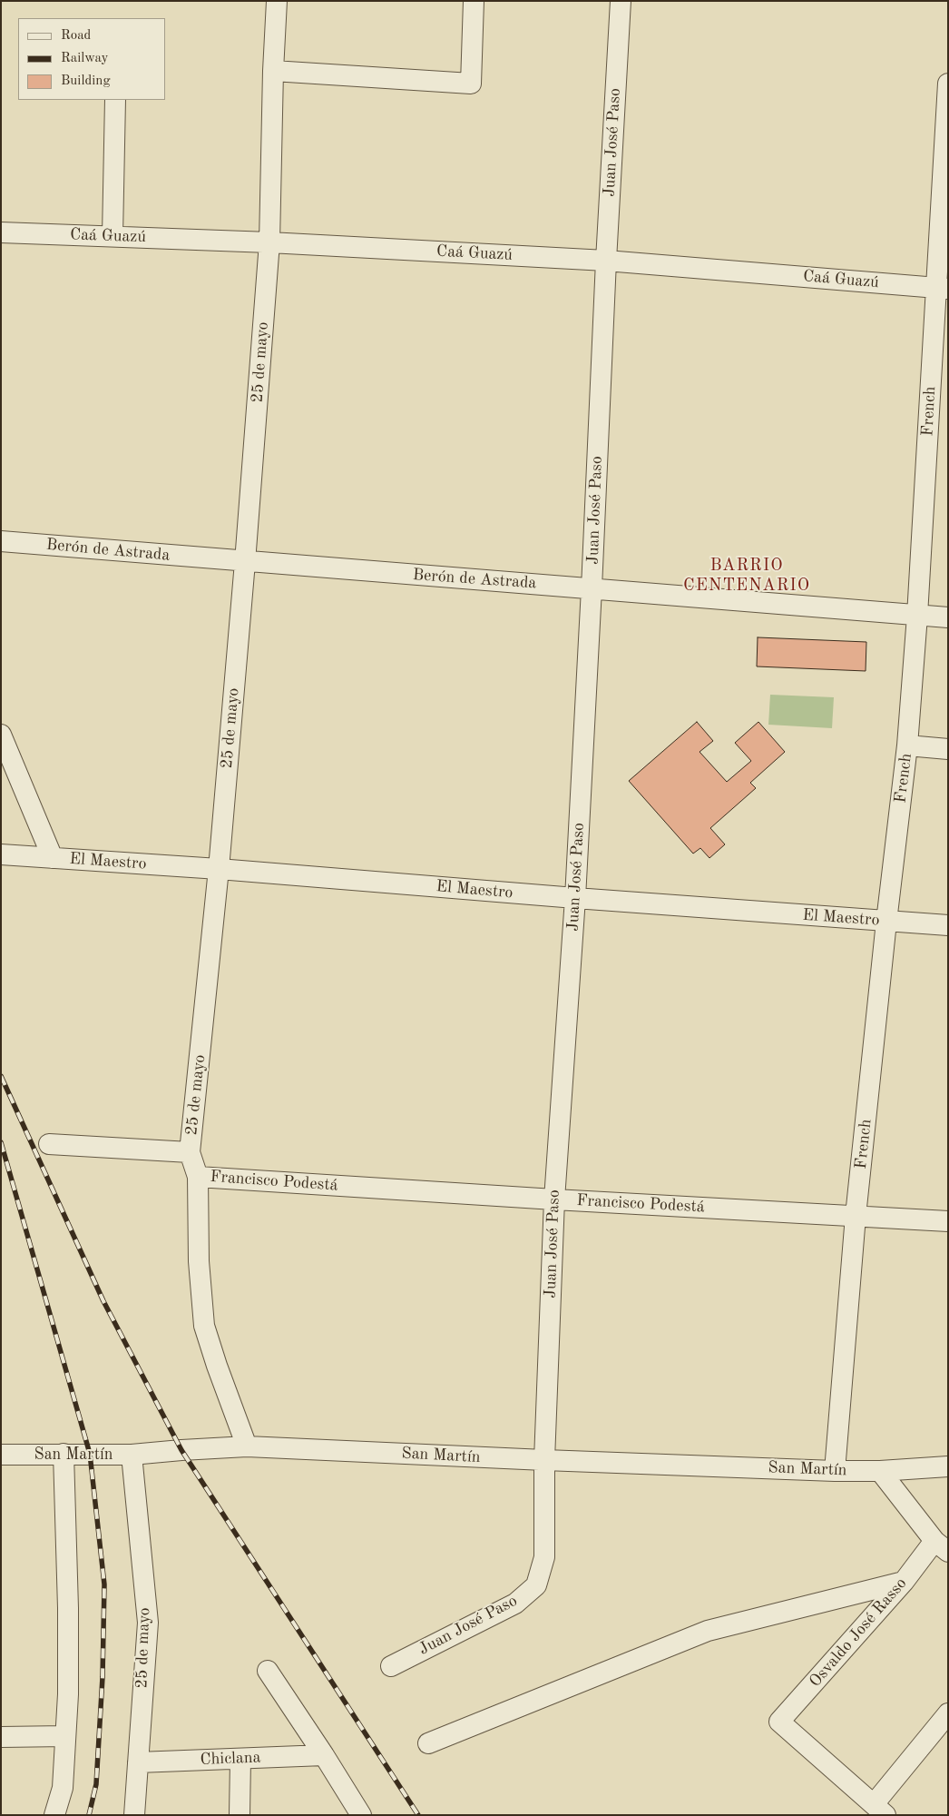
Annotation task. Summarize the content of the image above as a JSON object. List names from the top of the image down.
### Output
{
  "streets": {
    "street": [
      "Juan José Paso",
      "Caá Guazú",
      "25 de mayo",
      "French",
      "Berón de Astrada",
      "El Maestro",
      "Francisco Podestá",
      "San Martín",
      "Osvaldo José Rasso",
      "Chiclana"
    ]
  },
  "crossings": [
    ["Juan José Paso", "Caá Guazú"],
    ["Juan José Paso", "Berón de Astrada"],
    ["Juan José Paso", "El Maestro"],
    ["Juan José Paso", "Francisco Podestá"],
    ["Juan José Paso", "San Martín"],
    ["Caá Guazú", "25 de mayo"],
    ["Caá Guazú", "French"],
    ["25 de mayo", "Berón de Astrada"],
    ["25 de mayo", "El Maestro"],
    ["25 de mayo", "Francisco Podestá"],
    ["25 de mayo", "San Martín"],
    ["25 de mayo", "Chiclana"],
    ["French", "Berón de Astrada"],
    ["French", "El Maestro"],
    ["French", "Francisco Podestá"],
    ["French", "San Martín"]
  ],
  "districts": ["BARRIO CENTENARIO"],
  "legend": ["Road", "Railway", "Building"]
}
